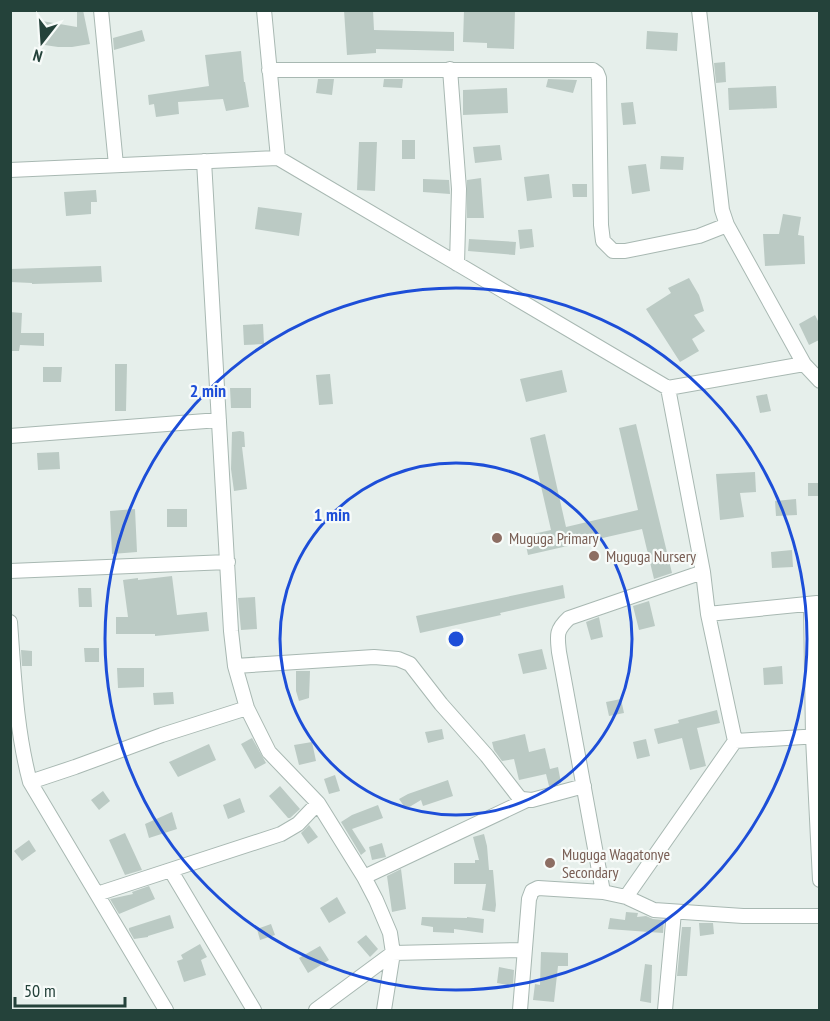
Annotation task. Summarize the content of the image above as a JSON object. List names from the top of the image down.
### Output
{
  "places": ["Muguga Primary", "Muguga Nursery", "Muguga Wagatonye Secondary"],
  "scale_bar": "50 m",
  "north": "bottom",
  "rings": ["2 min", "1 min"]
}
